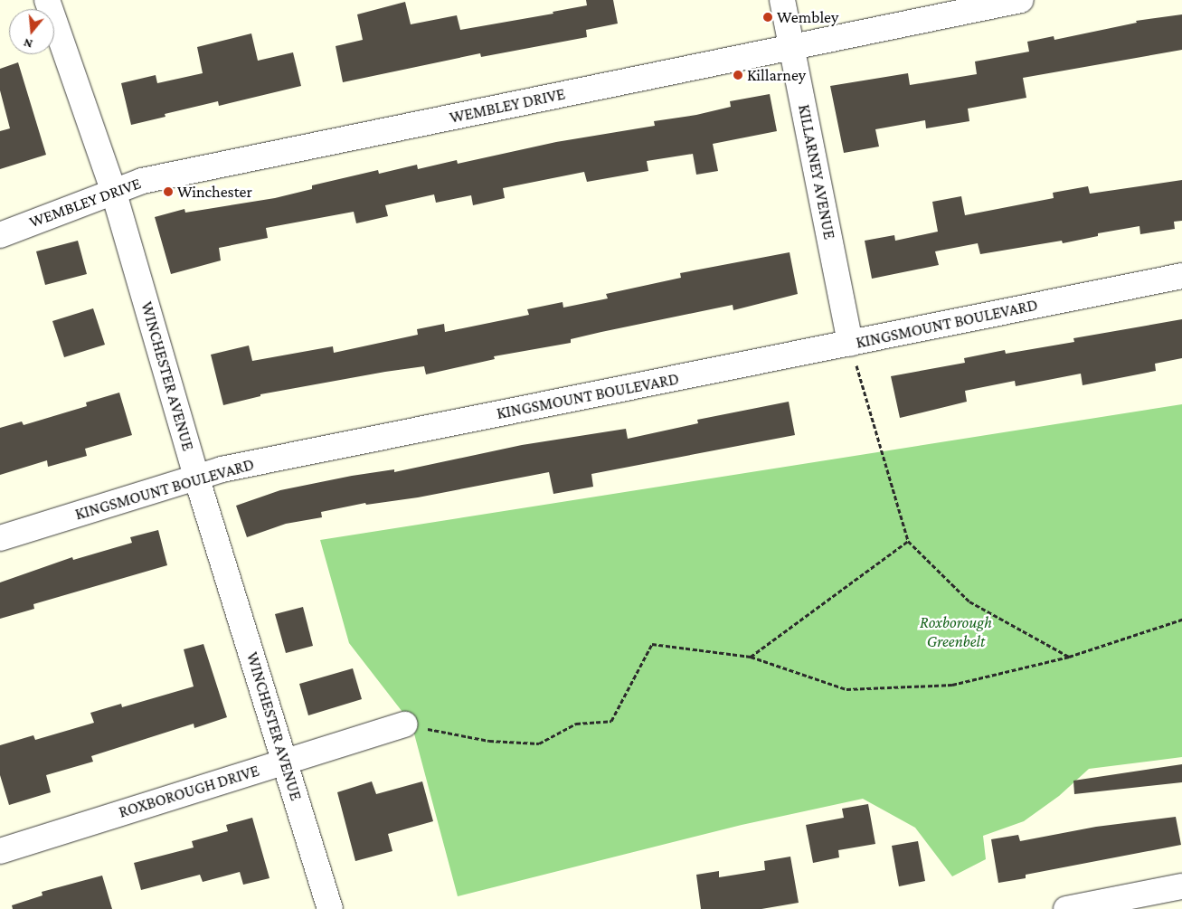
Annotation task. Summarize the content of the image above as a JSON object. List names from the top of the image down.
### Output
{
  "streets": {
    "street": [
      "WEMBLEY DRIVE",
      "KILLARNEY AVENUE",
      "KINGSMOUNT BOULEVARD",
      "WINCHESTER AVENUE",
      "ROXBOROUGH DRIVE"
    ]
  },
  "crossings": [
    ["WEMBLEY DRIVE", "KILLARNEY AVENUE"],
    ["WEMBLEY DRIVE", "WINCHESTER AVENUE"],
    ["KILLARNEY AVENUE", "KINGSMOUNT BOULEVARD"],
    ["KINGSMOUNT BOULEVARD", "WINCHESTER AVENUE"],
    ["WINCHESTER AVENUE", "ROXBOROUGH DRIVE"]
  ],
  "parks": ["Roxborough Greenbelt"],
  "places": ["Wembley", "Killarney", "Winchester"],
  "north": "bottom"
}
